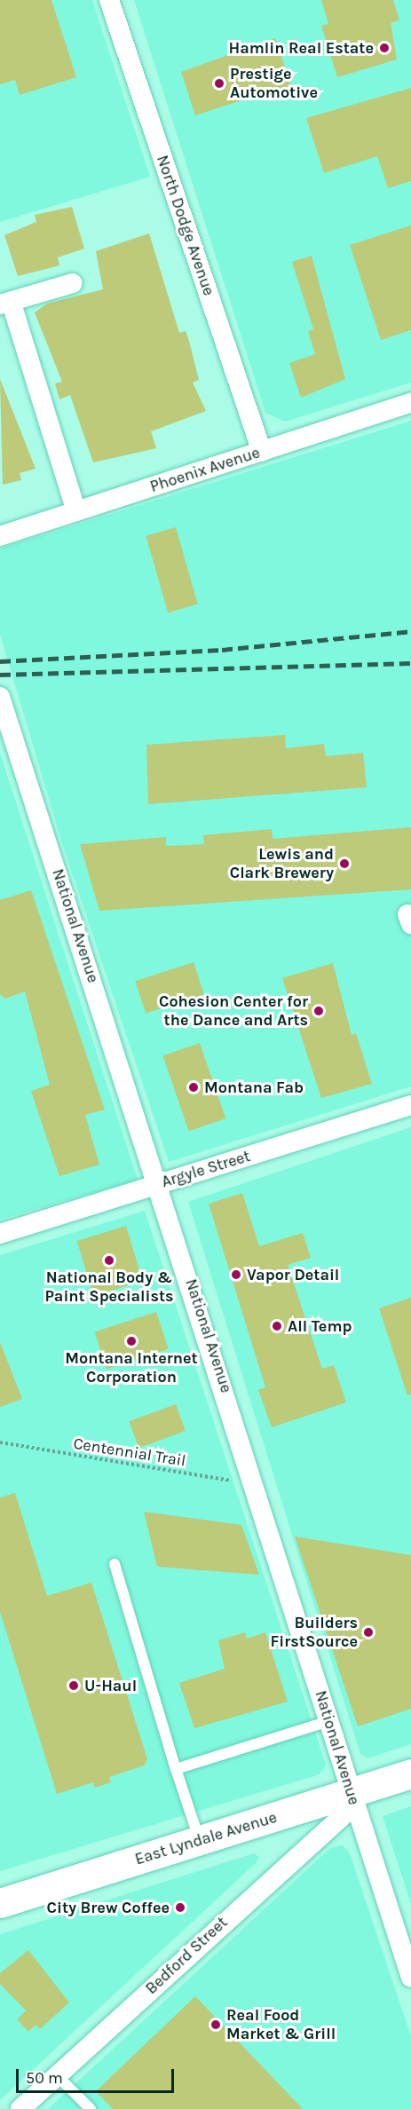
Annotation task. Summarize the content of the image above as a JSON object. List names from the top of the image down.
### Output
{
  "streets": {
    "highway": ["East Lyndale Avenue"],
    "street": [
      "North Dodge Avenue",
      "Phoenix Avenue",
      "National Avenue",
      "Argyle Street",
      "Bedford Street"
    ],
    "path": ["Centennial Trail"]
  },
  "crossings": [
    ["North Dodge Avenue", "Phoenix Avenue"],
    ["National Avenue", "Argyle Street"],
    ["National Avenue", "Centennial Trail"],
    ["National Avenue", "East Lyndale Avenue"],
    ["National Avenue", "Bedford Street"],
    ["East Lyndale Avenue", "Bedford Street"]
  ],
  "places": [
    "Hamlin Real Estate",
    "Prestige Automotive",
    "Lewis and Clark Brewery",
    "Cohesion Center for the Dance and Arts",
    "Montana Fab",
    "National Body & Paint Specialists",
    "Vapor Detail",
    "All Temp",
    "Montana Internet Corporation",
    "Builders FirstSource",
    "U-Haul",
    "City Brew Coffee",
    "Real Food Market & Grill"
  ],
  "scale_bar": "50 m"
}
